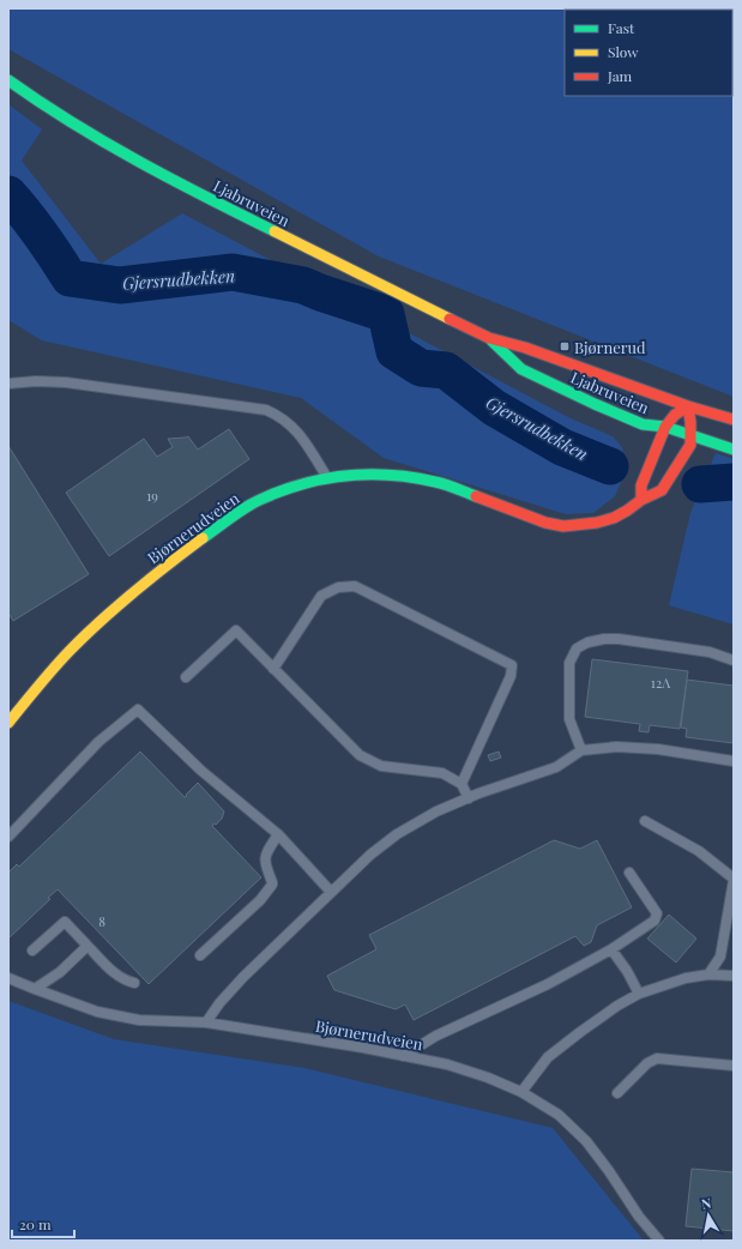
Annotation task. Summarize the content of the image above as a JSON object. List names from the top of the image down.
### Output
{
  "streets": {
    "main road": ["Ljabruveien", "Bjørnerudveien"]
  },
  "crossings": [
    ["Ljabruveien", "Bjørnerudveien"]
  ],
  "water": ["Gjersrudbekken"],
  "places": {
    "transit": ["Bjørnerud"]
  },
  "house_numbers": ["19", "12A", "8"],
  "legend": ["Fast", "Slow", "Jam"],
  "scale_bar": "20 m",
  "north": "top"
}
